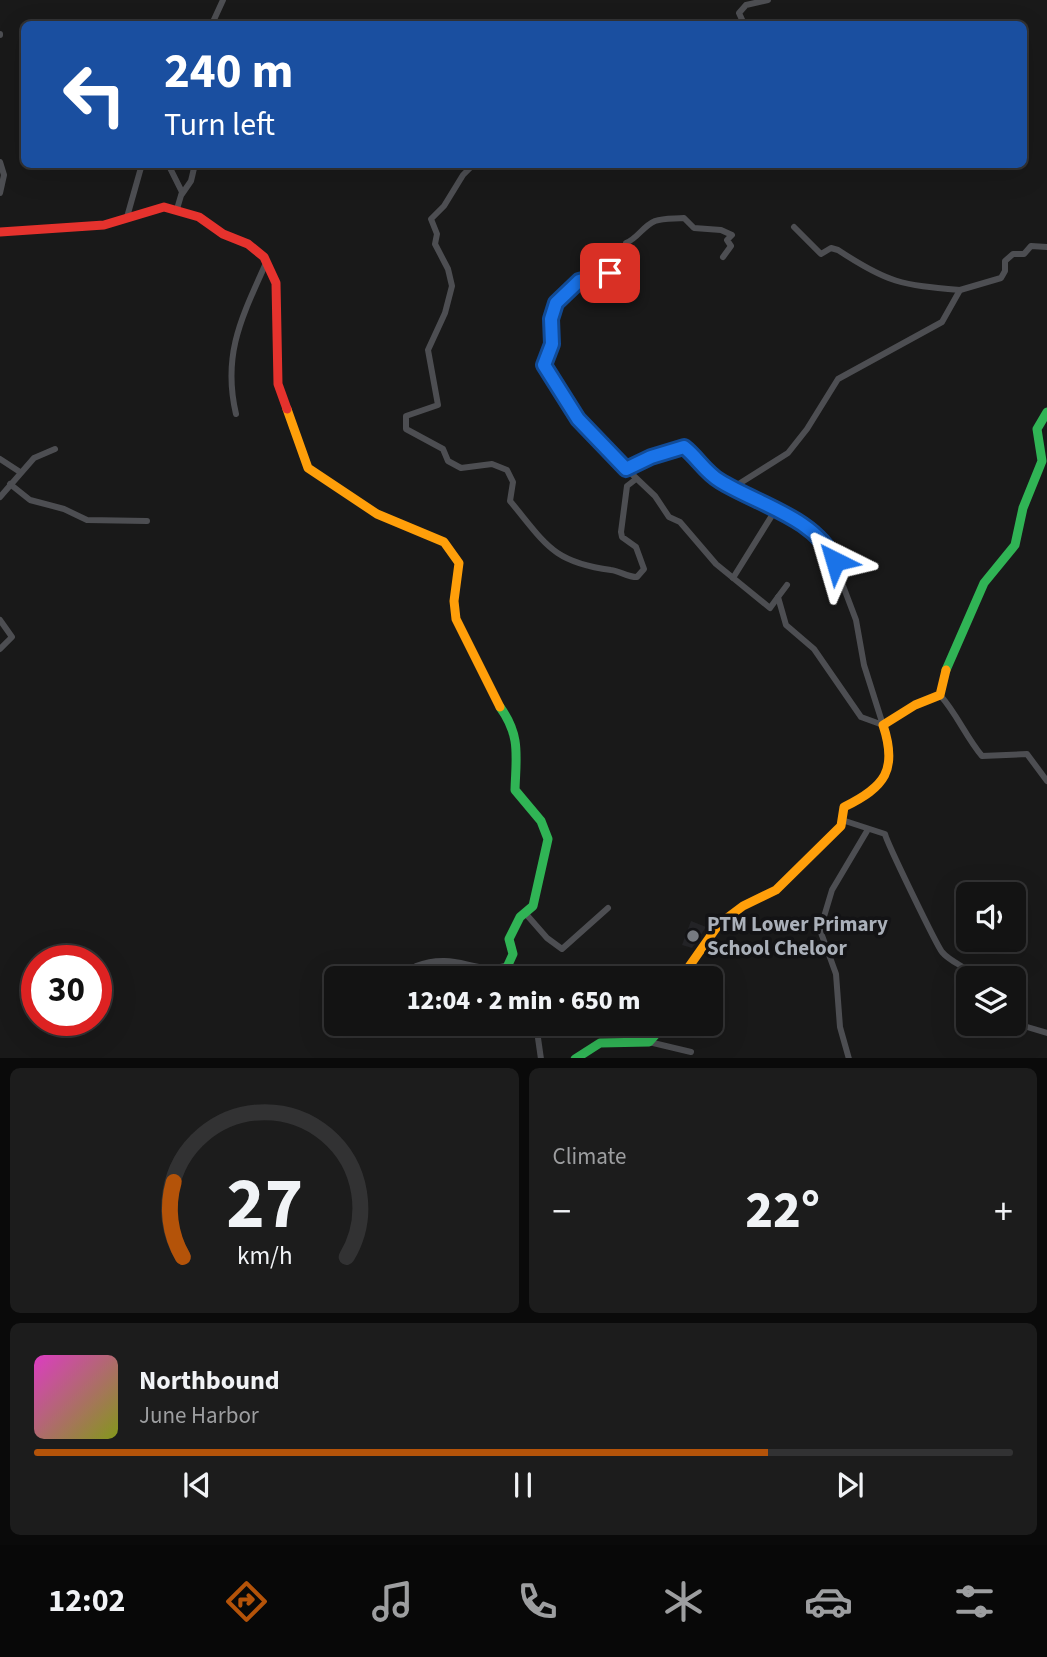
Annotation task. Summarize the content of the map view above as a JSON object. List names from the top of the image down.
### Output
{
  "places": ["PTM Lower Primary School Cheloor"],
  "page": {
    "turn": ["240 m", "Turn left"],
    "limit": "30",
    "trip": "12:04 · 2 min · 650 m",
    "tile": "Climate",
    "heat": ["−", "22°", "+"],
    "song": ["Northbound", "June Harbor"],
    "tabs": "12:02",
    "gauge": ["27", "km/h"]
  }
}
